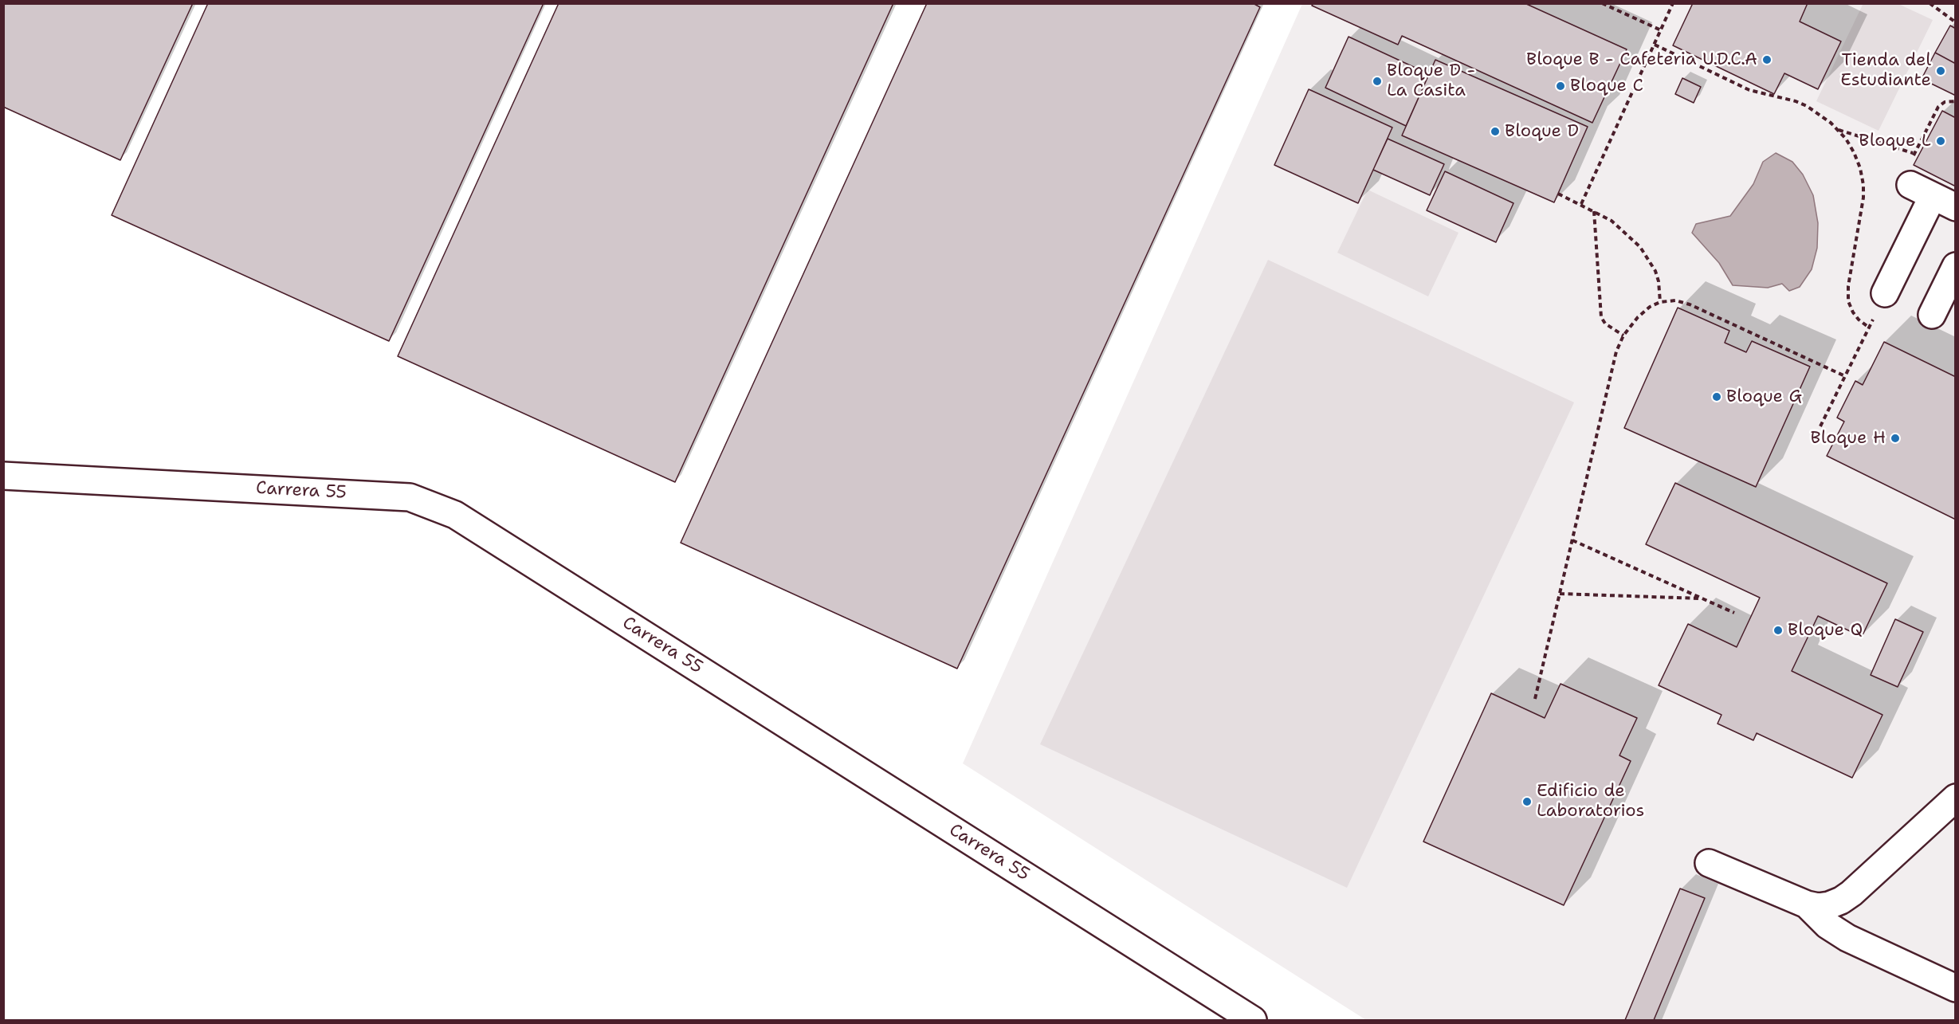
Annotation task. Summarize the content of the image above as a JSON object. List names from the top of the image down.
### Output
{
  "streets": {
    "lane": ["Carrera 55"]
  },
  "places": [
    "Bloque B - Cafeteria U.D.C.A",
    "Tienda del Estudiante",
    "Bloque D - La Casita",
    "Bloque C",
    "Bloque D",
    "Bloque L",
    "Bloque G",
    "Bloque H",
    "Bloque Q",
    "Edificio de Laboratorios"
  ]
}
